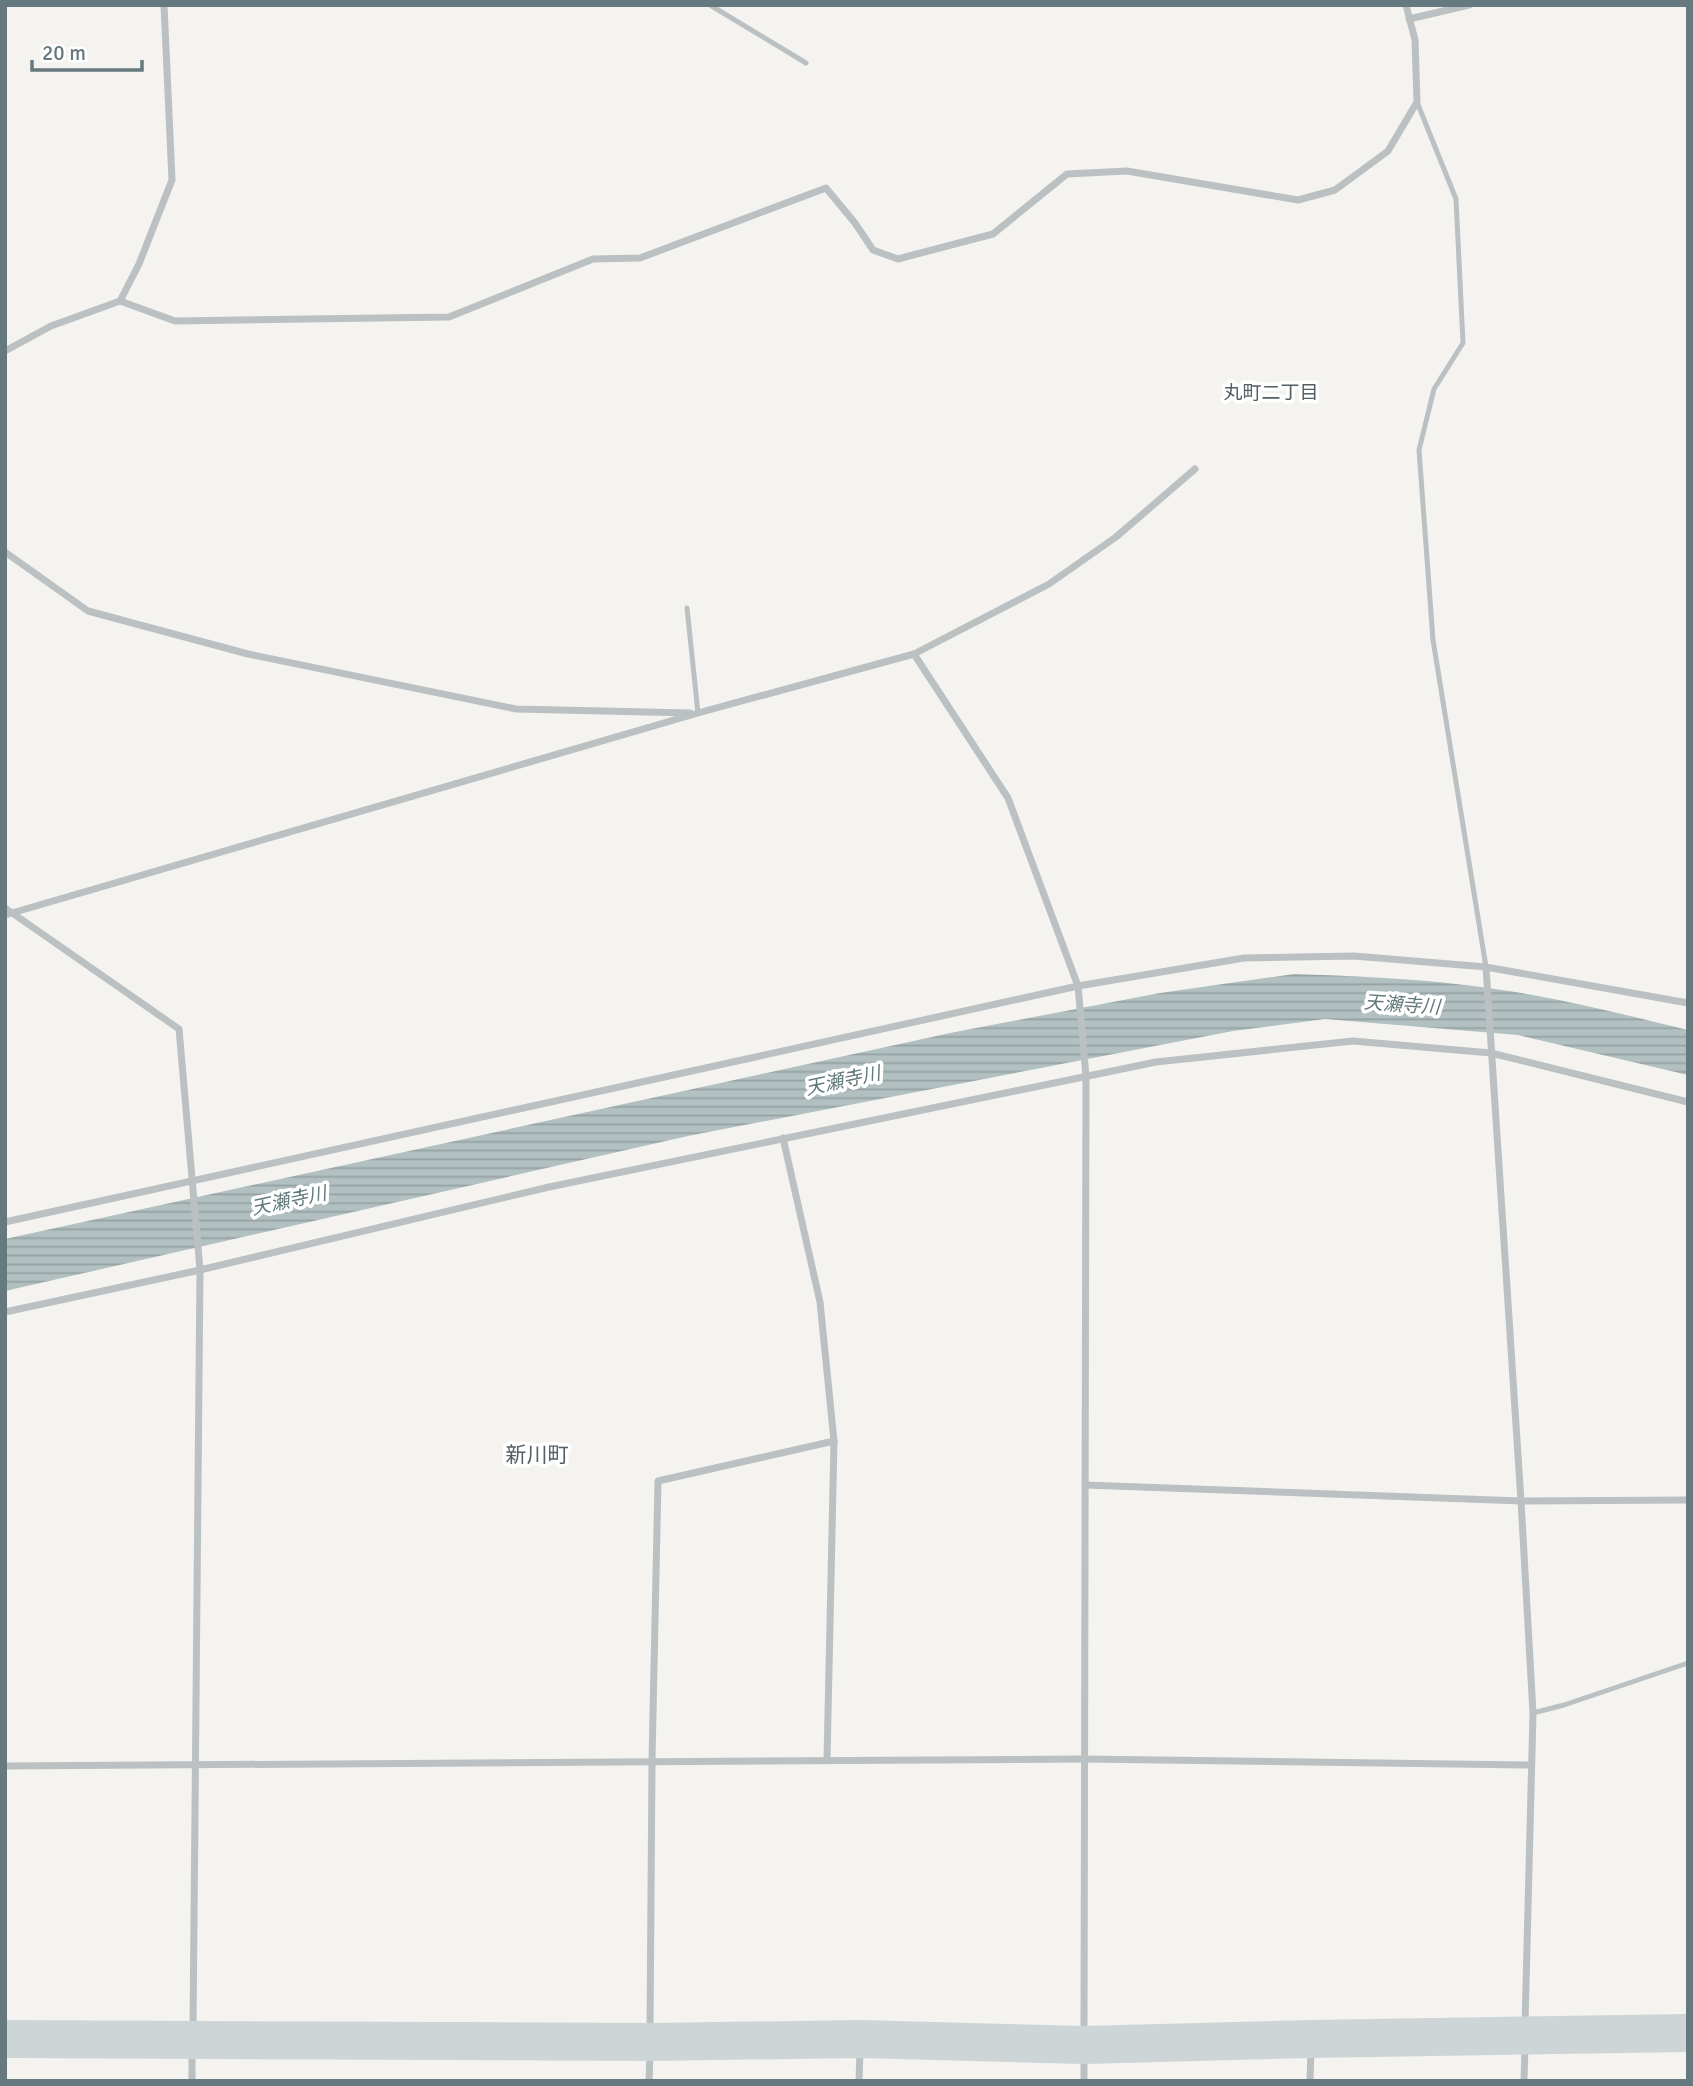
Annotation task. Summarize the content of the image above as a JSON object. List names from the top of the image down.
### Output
{
  "districts": ["丸町二丁目", "新川町"],
  "water": ["天瀬寺川"],
  "scale_bar": "20 m"
}
